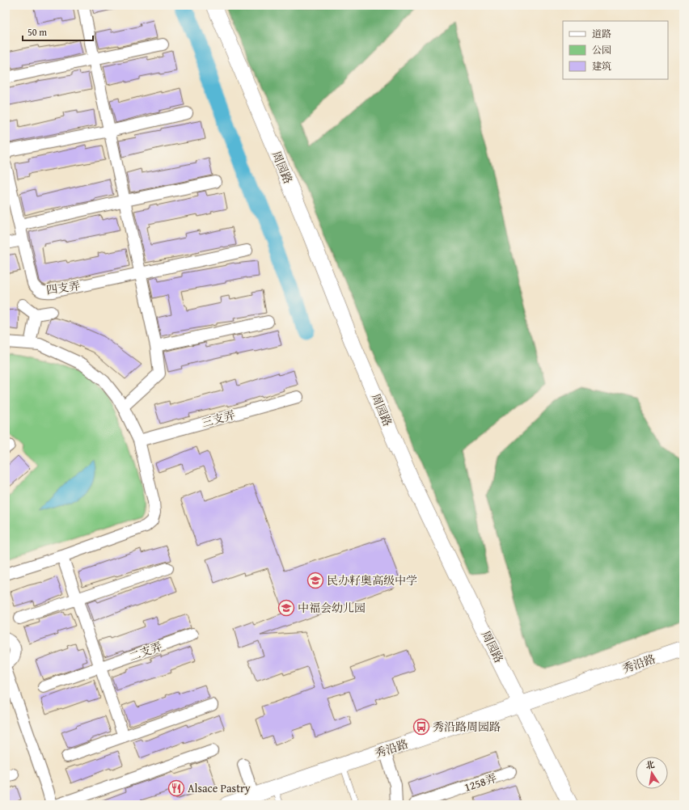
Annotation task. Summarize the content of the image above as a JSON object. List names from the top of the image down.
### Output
{
  "streets": {
    "street": [
      "周园路",
      "四支弄",
      "三支弄",
      "二支弄",
      "秀沿路",
      "1258弄"
    ]
  },
  "crossings": [
    ["周园路", "秀沿路"]
  ],
  "places": {
    "school or university": ["民办籽奥高级中学", "中福会幼儿园"],
    "bus stop": ["秀沿路周园路"],
    "restaurant": ["Alsace Pastry"]
  },
  "legend": ["道路", "公园", "建筑"],
  "scale_bar": "50 m",
  "north": "top"
}
